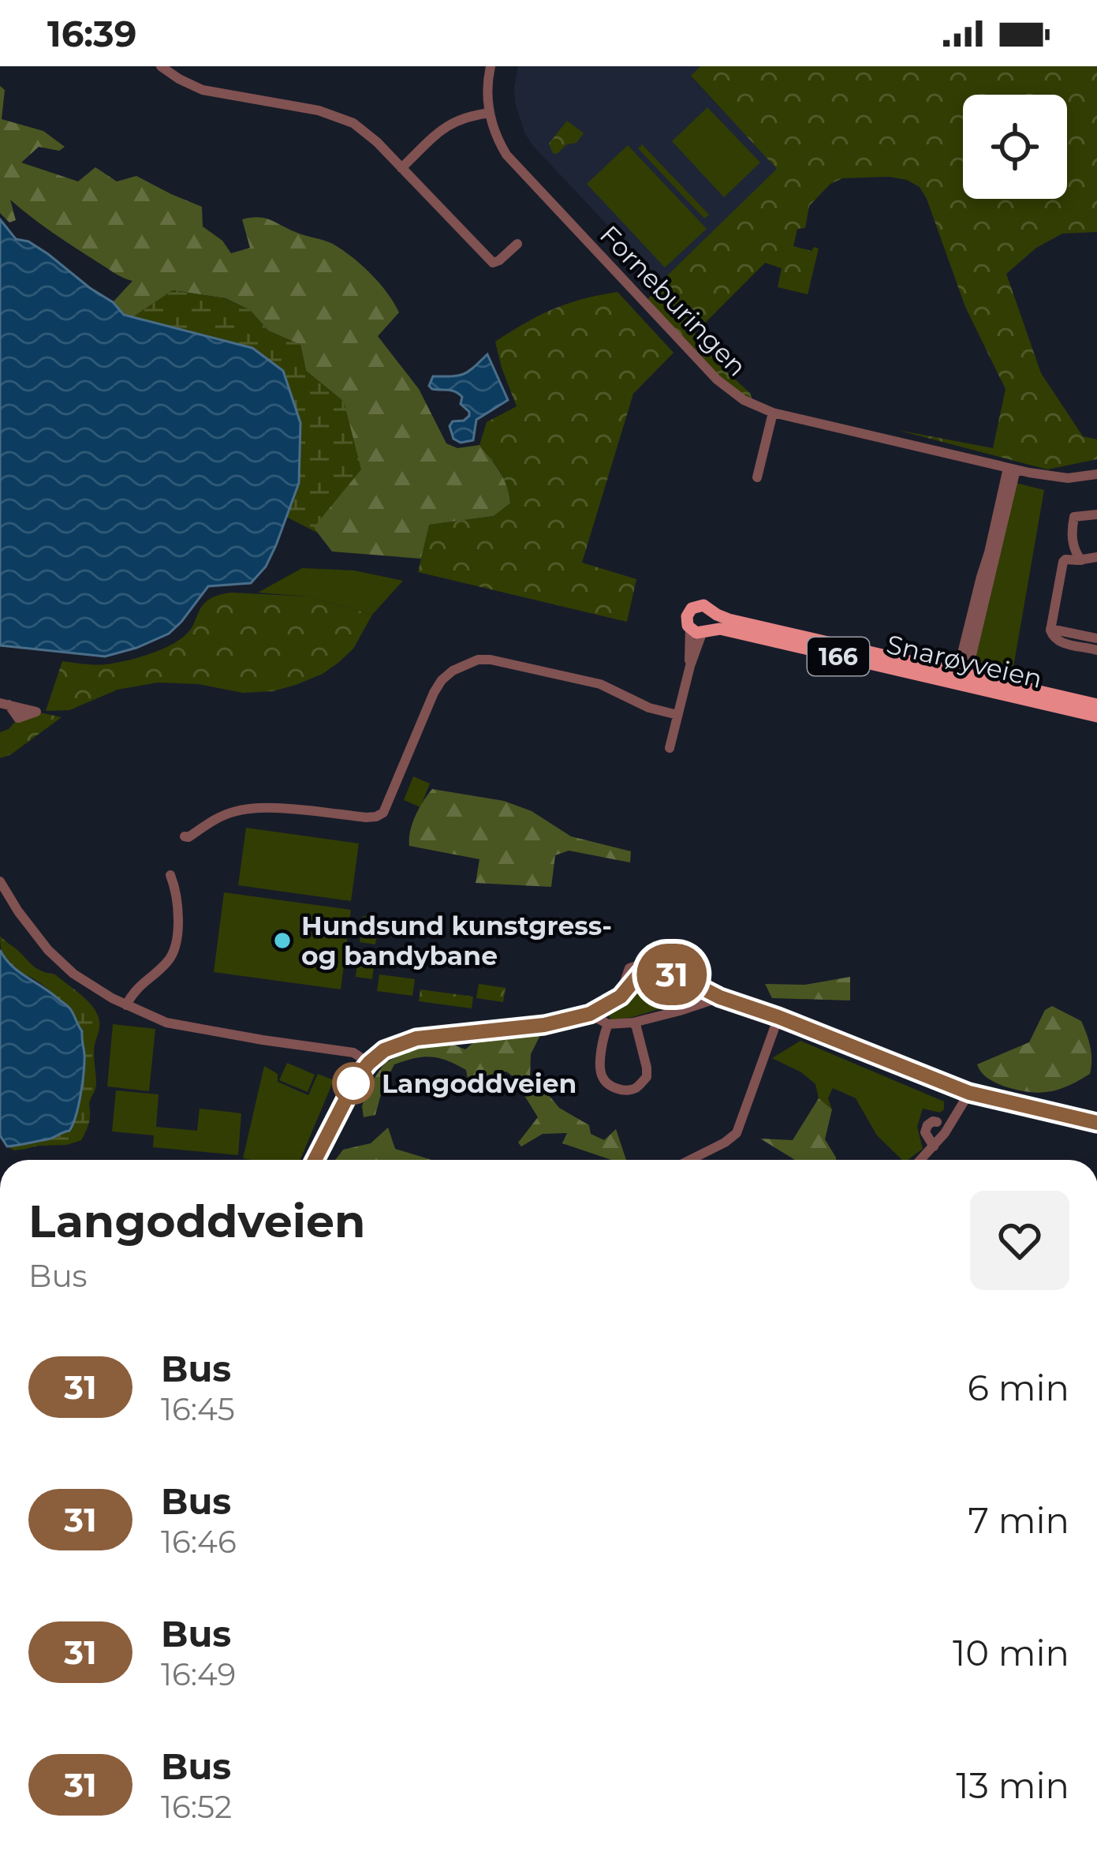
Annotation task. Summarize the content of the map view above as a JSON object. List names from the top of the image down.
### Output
{
  "streets": {
    "main road": ["166", "Snarøyveien"],
    "street": ["Forneburingen"]
  },
  "places": ["Hundsund kunstgress- og bandybane", "Langoddveien"],
  "lines": ["bus line 31"],
  "page": {
    "status": "16:39",
    "on_map": "31",
    "heading": ["Langoddveien", "Bus"],
    "list": [
      {
        "mark": "31",
        "name": "Bus",
        "note": "16:45",
        "value": "6 min"
      },
      {
        "mark": "31",
        "name": "Bus",
        "note": "16:46",
        "value": "7 min"
      },
      {
        "mark": "31",
        "name": "Bus",
        "note": "16:49",
        "value": "10 min"
      },
      {
        "mark": "31",
        "name": "Bus",
        "note": "16:52",
        "value": "13 min"
      }
    ]
  }
}
